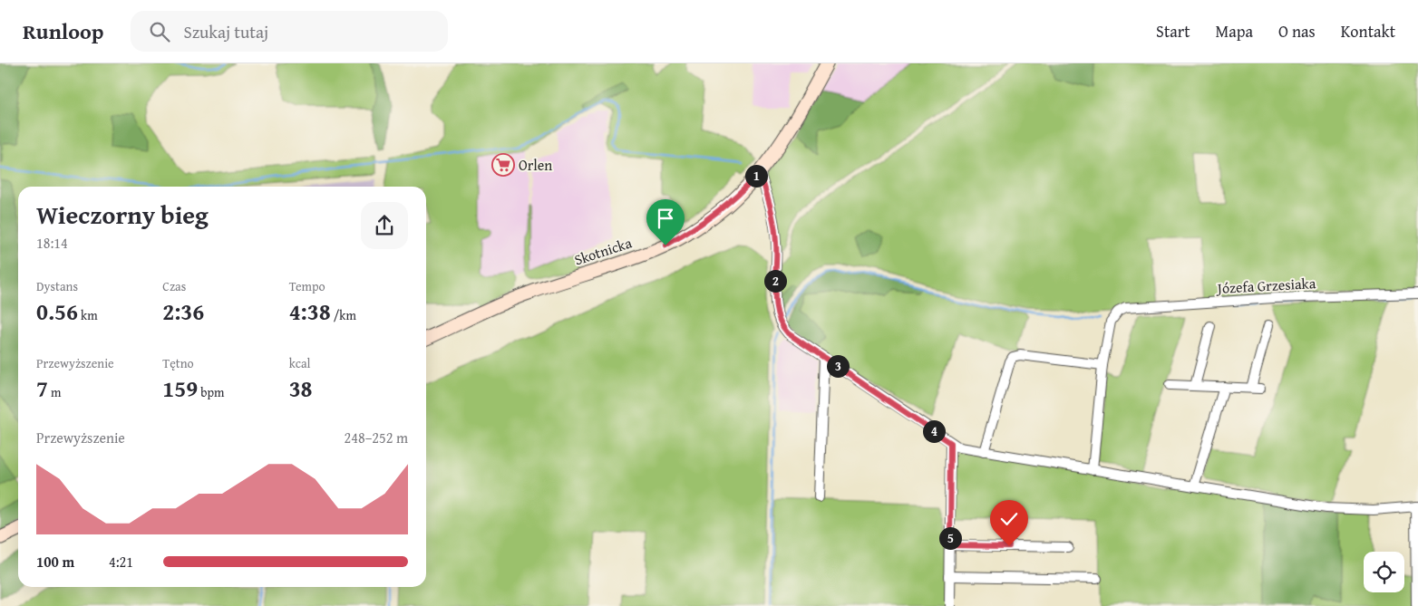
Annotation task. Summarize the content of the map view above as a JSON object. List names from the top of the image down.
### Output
{
  "streets": {
    "main road": ["Skotnicka"],
    "street": ["Józefa Grzesiaka"]
  },
  "places": {
    "supermarket": ["Orlen"]
  },
  "page": {
    "header": "Runloop",
    "search": "Szukaj tutaj",
    "nav": [
      "Start",
      "Mapa",
      "O nas",
      "Kontakt"
    ],
    "pins": [
      "1",
      "2",
      "3",
      "4",
      "5"
    ],
    "heading": ["Wieczorny bieg", "18:14"],
    "stats": [
      ["Dystans", "0.56 km"],
      ["Czas", "2:36"],
      ["Tempo", "4:38 /km"],
      ["Przewyższenie", "7 m"],
      ["Tętno", "159 bpm"],
      ["kcal", "38"]
    ],
    "chart": ["Przewyższenie", "248–252 m"],
    "list": [
      {
        "name": "100 m",
        "note": "4:21"
      }
    ]
  }
}
